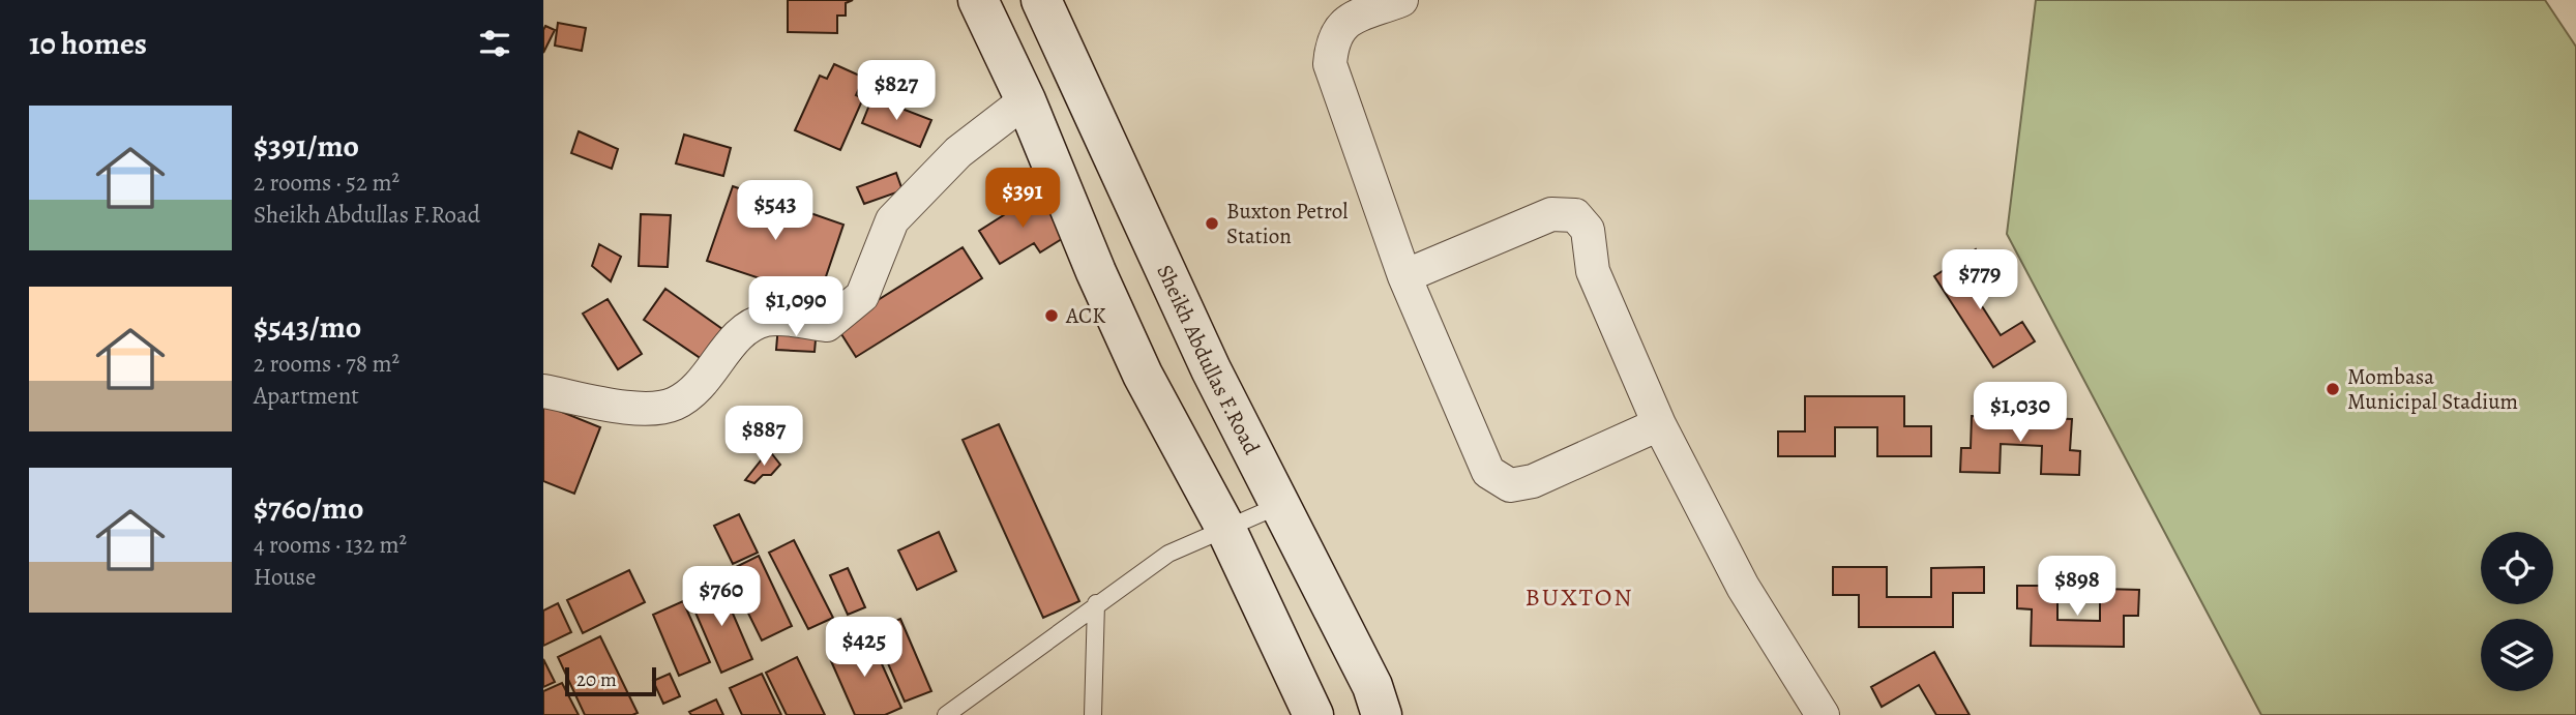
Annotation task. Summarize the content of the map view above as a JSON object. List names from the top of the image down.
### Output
{
  "streets": {
    "main road": ["Sheikh Abdullas F.Road"]
  },
  "districts": ["BUXTON"],
  "places": ["Buxton Petrol Station", "ACK", "Mombasa Municipal Stadium"],
  "scale_bar": "20 m",
  "page": {
    "heading": "10 homes",
    "price": [
      "$827",
      "$391",
      "$543",
      "$779",
      "$1,090",
      "$1,030",
      "$887",
      "$898",
      "$760",
      "$425"
    ],
    "list": [
      {
        "name": "$391/mo",
        "note": "2 rooms · 52 m² · Sheikh Abdullas F.Road"
      },
      {
        "name": "$543/mo",
        "note": "2 rooms · 78 m² · Apartment"
      },
      {
        "name": "$760/mo",
        "note": "4 rooms · 132 m² · House"
      }
    ],
    "scale": "20 m"
  }
}
